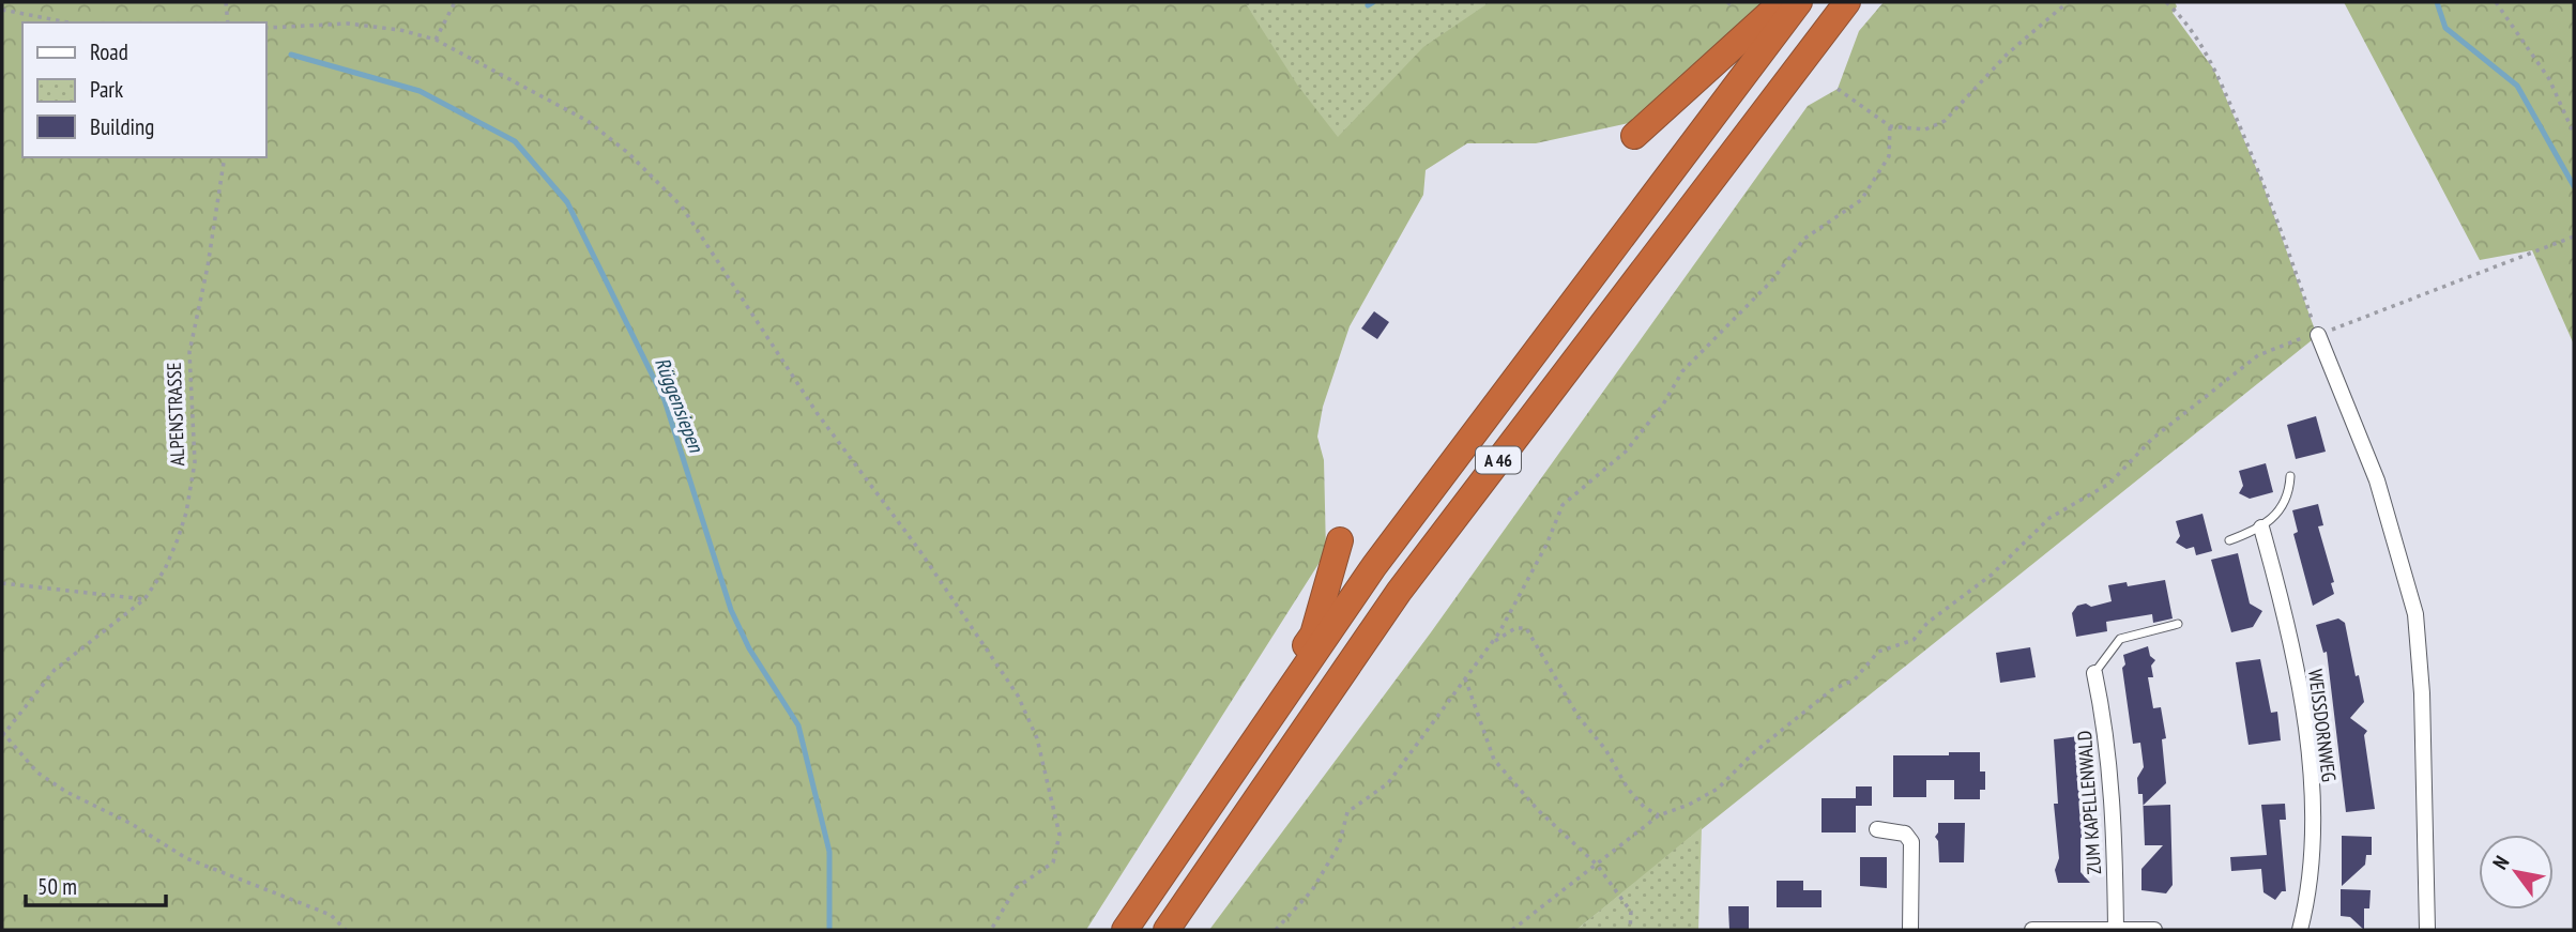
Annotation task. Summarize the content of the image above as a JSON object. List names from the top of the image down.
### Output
{
  "streets": {
    "highway": ["A 46"],
    "street": ["WEISSDORNWEG", "ZUM KAPELLENWALD"],
    "path": ["ALPENSTRASSE"]
  },
  "water": ["Rüggensiepen"],
  "legend": ["Road", "Park", "Building"],
  "scale_bar": "50 m",
  "north": "top left"
}
